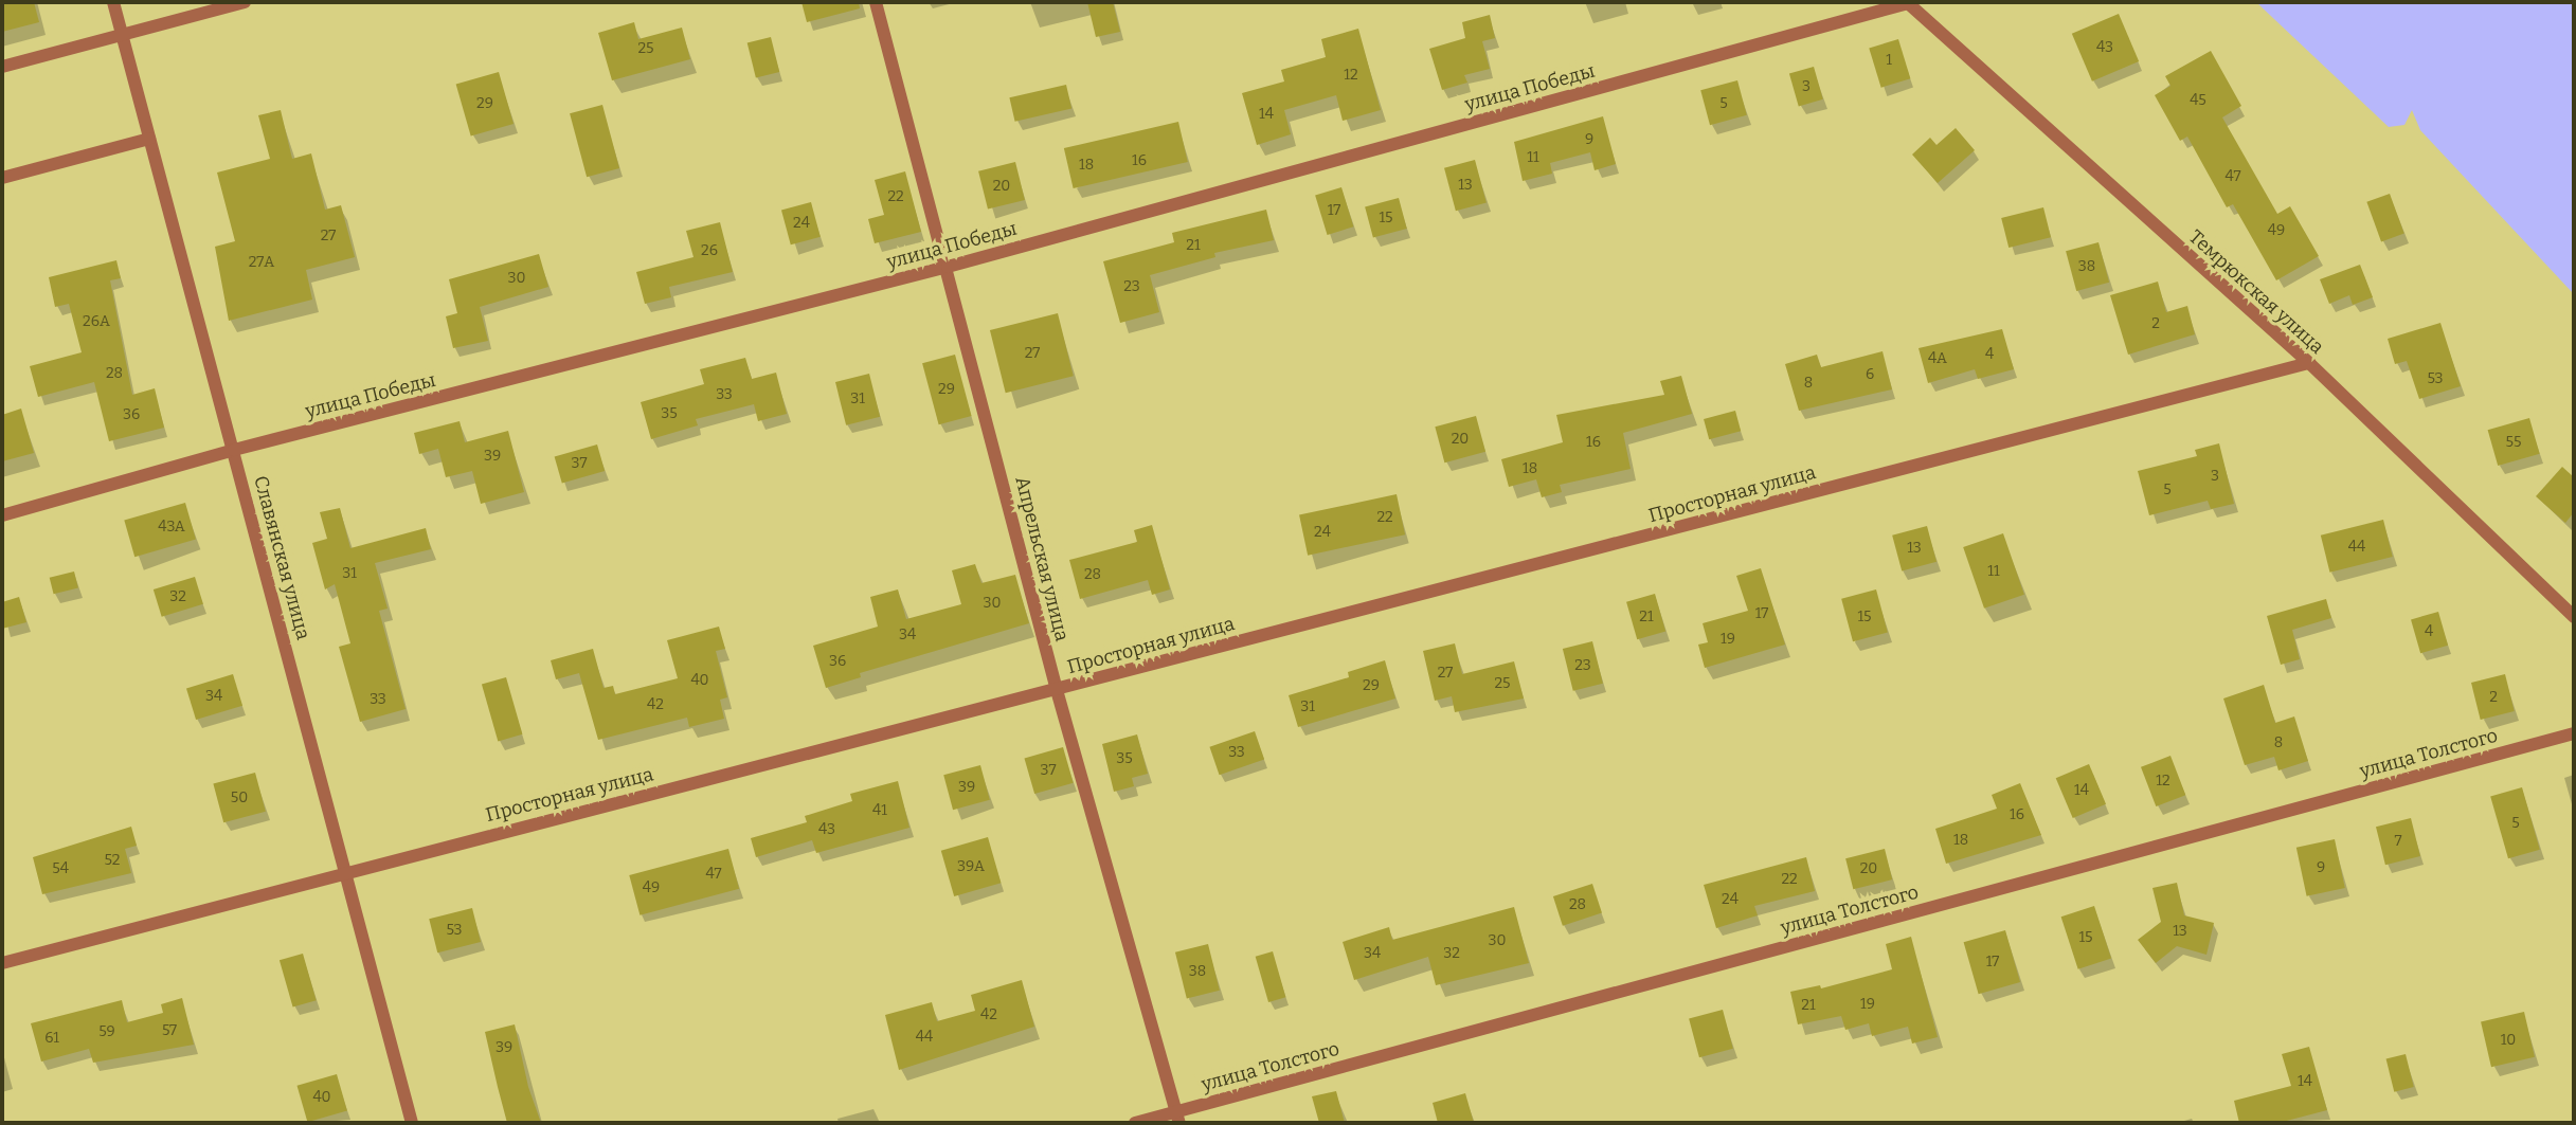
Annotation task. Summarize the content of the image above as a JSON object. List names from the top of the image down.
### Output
{
  "streets": {
    "street": [
      "улица Победы",
      "Темрюкская улица",
      "Просторная улица",
      "Славянская улица",
      "Апрельская улица",
      "улица Толстого"
    ]
  },
  "crossings": [
    ["улица Победы", "Темрюкская улица"],
    ["улица Победы", "Славянская улица"],
    ["улица Победы", "Апрельская улица"],
    ["Темрюкская улица", "Просторная улица"],
    ["Просторная улица", "Славянская улица"],
    ["Просторная улица", "Апрельская улица"],
    ["Апрельская улица", "улица Толстого"]
  ],
  "house_numbers": [
    "43",
    "25",
    "1",
    "12",
    "3",
    "45",
    "29",
    "5",
    "14",
    "9",
    "11",
    "16",
    "18",
    "47",
    "13",
    "20",
    "22",
    "17",
    "15",
    "24",
    "49",
    "27",
    "21",
    "26",
    "27А",
    "38",
    "30",
    "23",
    "26А",
    "2",
    "27",
    "4",
    "4А",
    "28",
    "6",
    "53",
    "8",
    "29",
    "33",
    "31",
    "35",
    "36",
    "20",
    "16",
    "55",
    "39",
    "37",
    "18",
    "3",
    "5",
    "22",
    "43А",
    "24",
    "44",
    "13",
    "11",
    "31",
    "28",
    "32",
    "30",
    "17",
    "21",
    "15",
    "4",
    "34",
    "19",
    "36",
    "23",
    "27",
    "40",
    "25",
    "29",
    "34",
    "2",
    "33",
    "42",
    "31",
    "8",
    "33",
    "35",
    "37",
    "12",
    "39",
    "14",
    "50",
    "41",
    "16",
    "5",
    "43",
    "18",
    "7",
    "52",
    "39А",
    "9",
    "54",
    "20",
    "47",
    "22",
    "49",
    "24",
    "28",
    "53",
    "13",
    "15",
    "30",
    "34",
    "32",
    "17",
    "38",
    "19",
    "21",
    "42",
    "57",
    "59",
    "44",
    "61",
    "10",
    "39",
    "14",
    "40"
  ]
}
